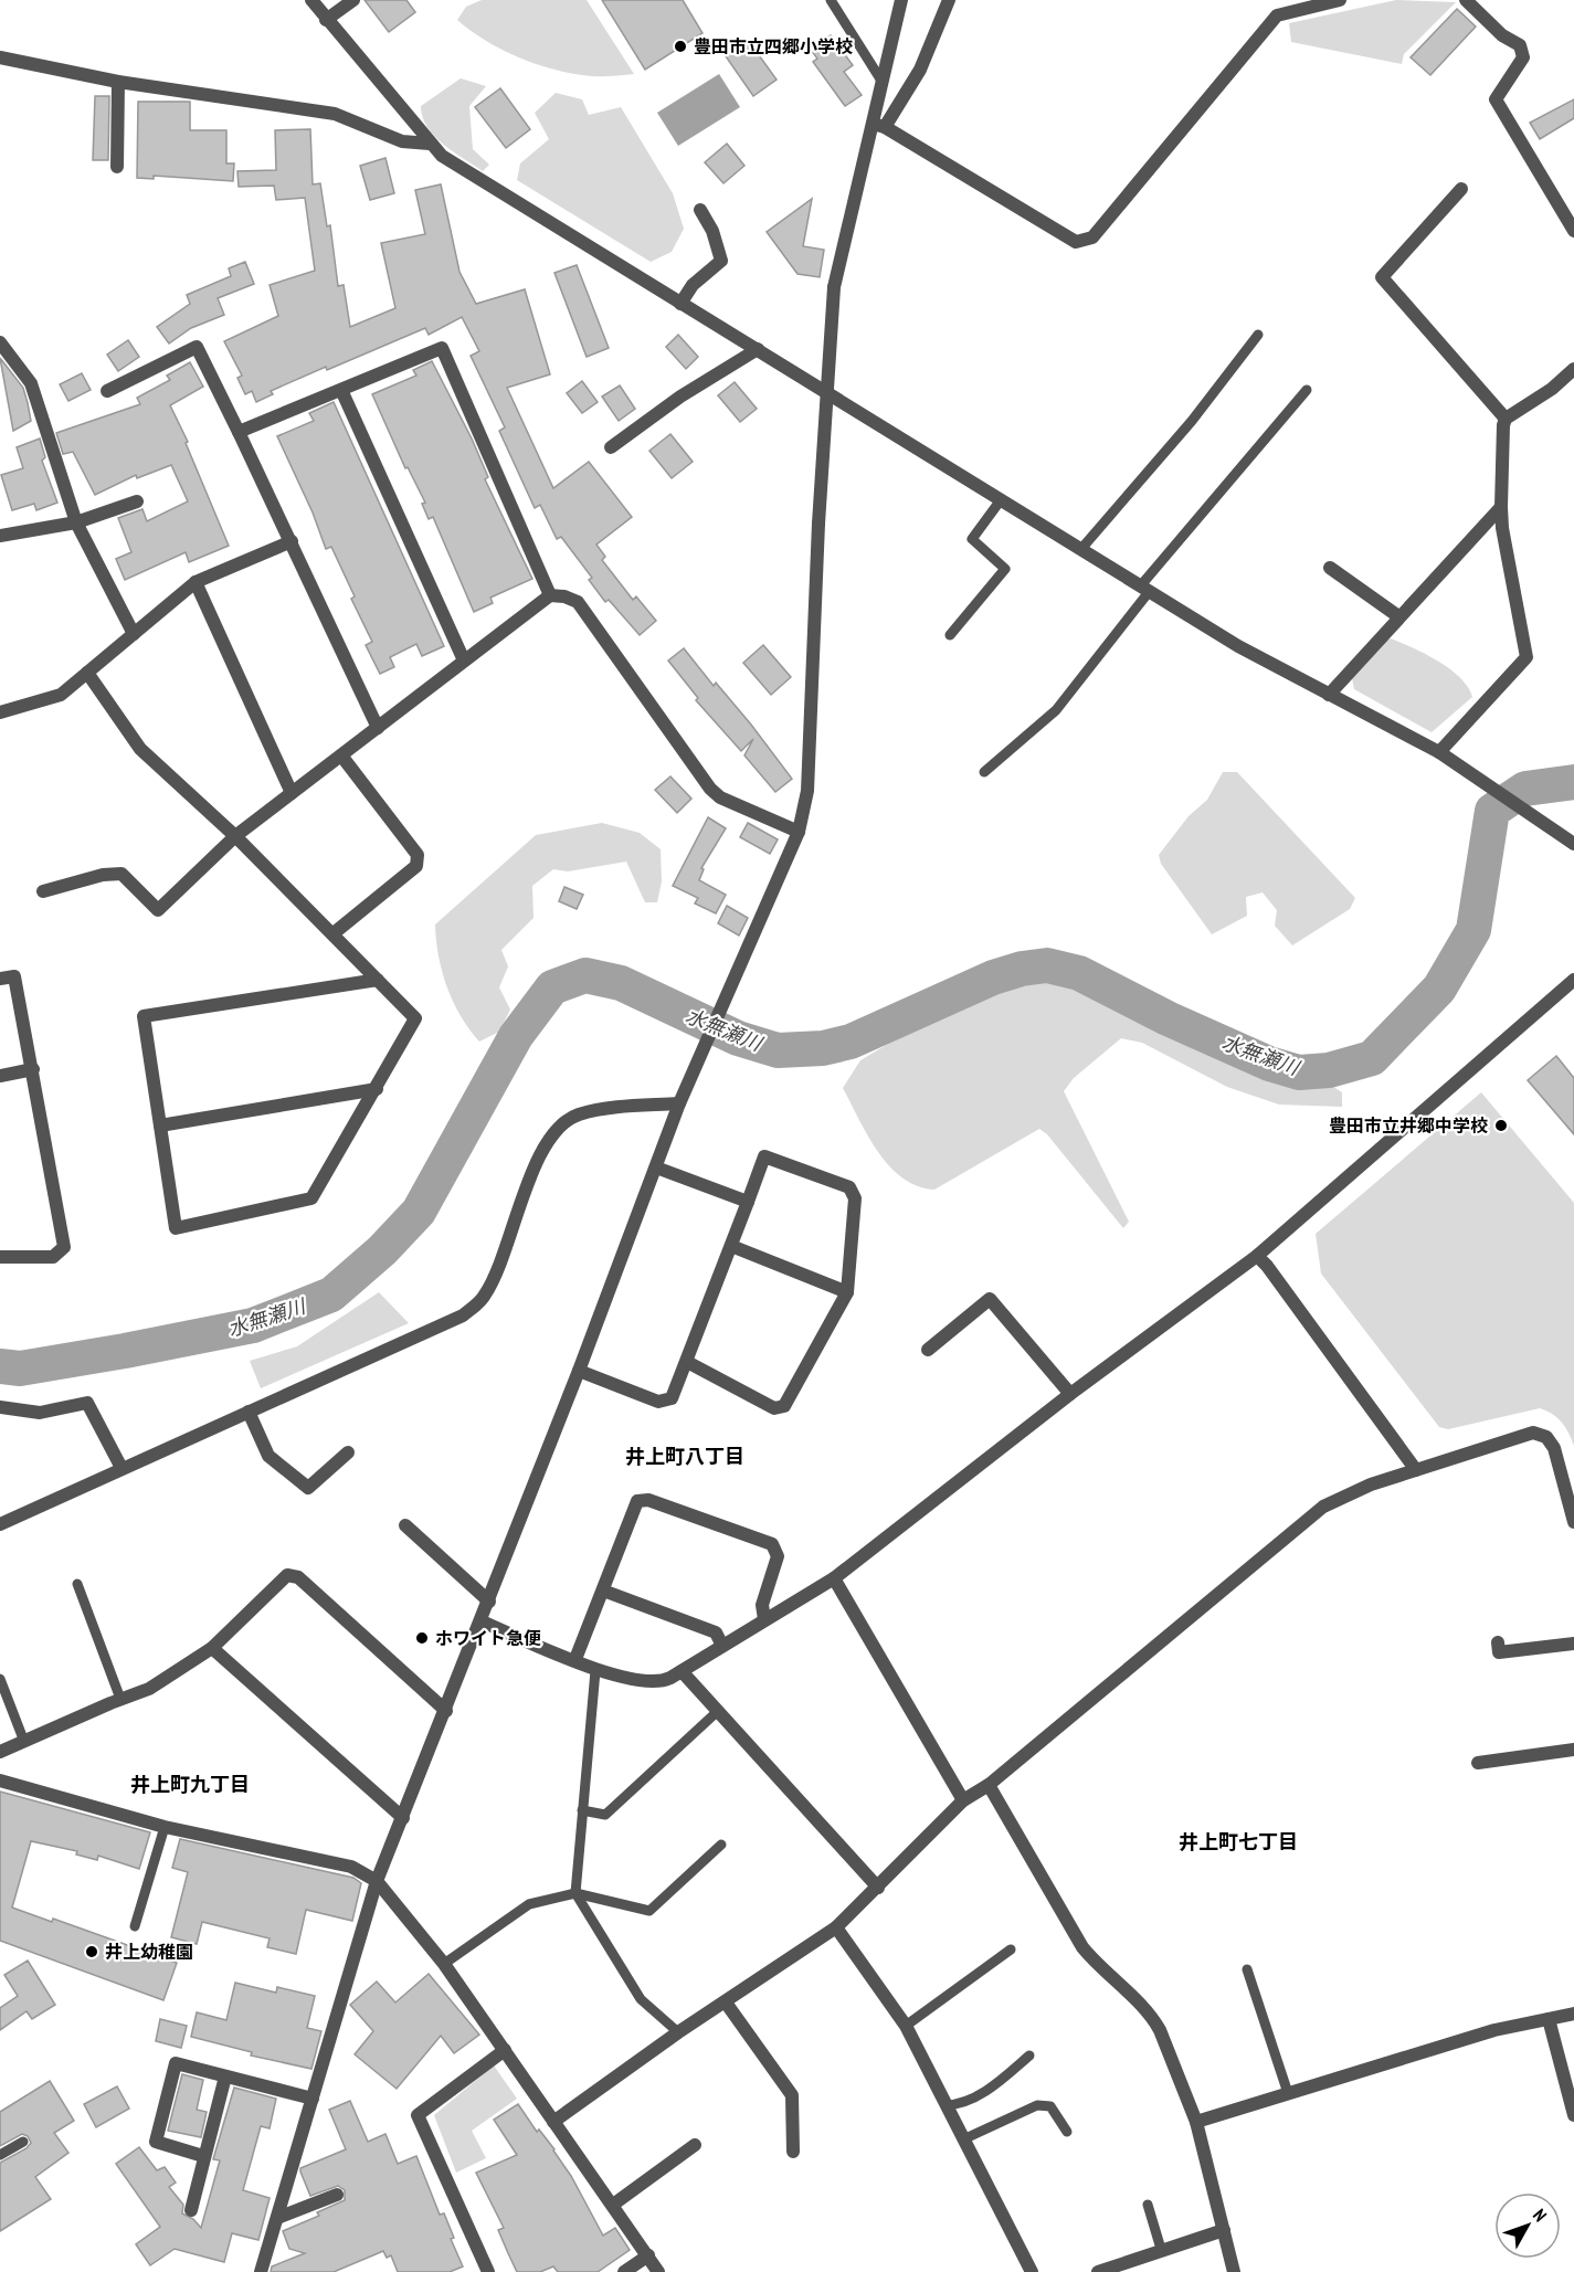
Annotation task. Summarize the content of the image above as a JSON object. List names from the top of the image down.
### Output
{
  "districts": ["井上町八丁目", "井上町九丁目", "井上町七丁目"],
  "water": ["水無瀬川"],
  "places": [
    "豊田市立四郷小学校",
    "豊田市立井郷中学校",
    "ホワイト急便",
    "井上幼稚園"
  ],
  "north": "top right"
}
